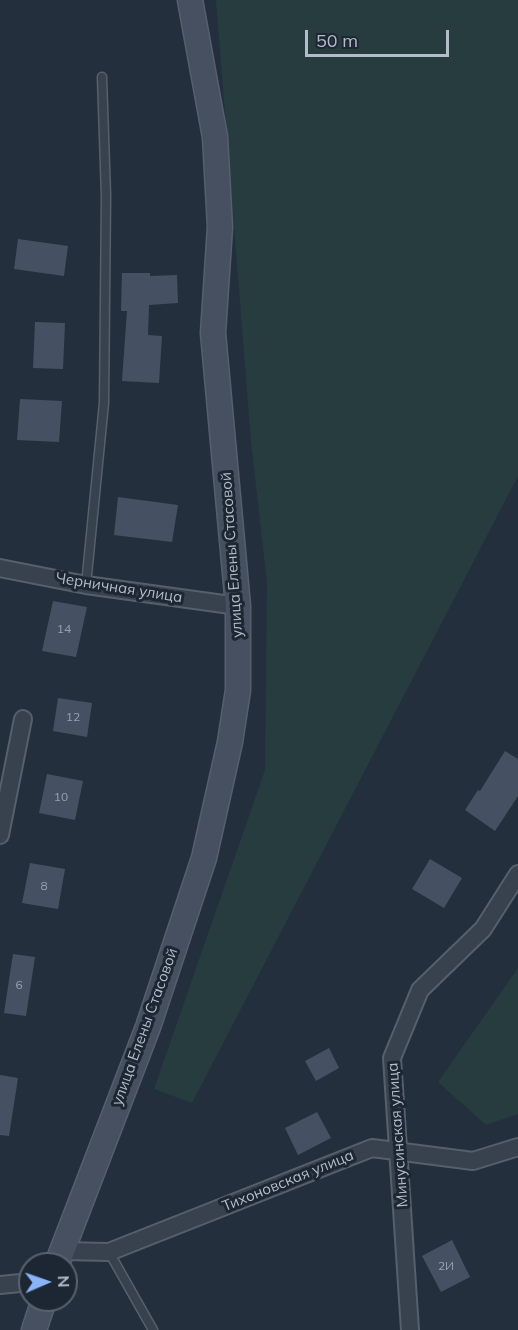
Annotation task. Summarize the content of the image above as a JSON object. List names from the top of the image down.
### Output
{
  "streets": {
    "main road": ["улица Елены Стасовой"],
    "street": ["Черничная улица", "Минусинская улица", "Тихоновская улица"]
  },
  "crossings": [
    ["улица Елены Стасовой", "Черничная улица"],
    ["Минусинская улица", "Тихоновская улица"]
  ],
  "house_numbers": [
    "14",
    "12",
    "10",
    "8",
    "6",
    "2И"
  ],
  "scale_bar": "50 m",
  "north": "right"
}
